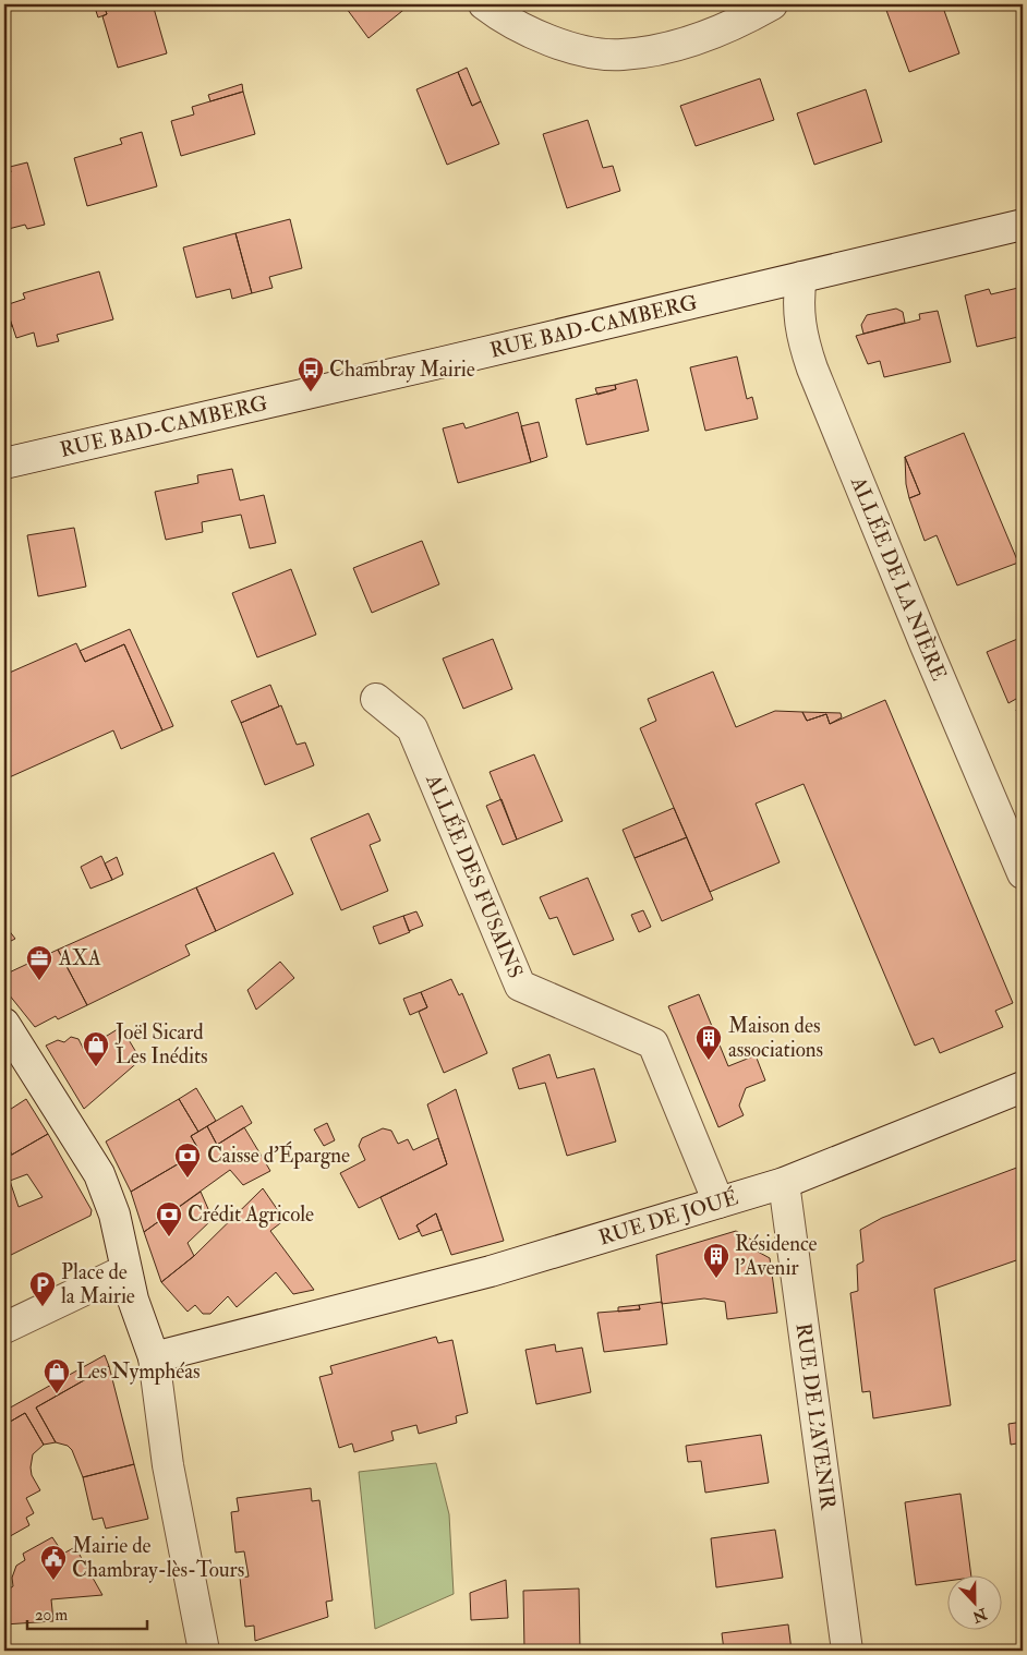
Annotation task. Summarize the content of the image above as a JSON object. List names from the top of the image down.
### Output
{
  "streets": {
    "street": [
      "RUE BAD-CAMBERG",
      "ALLÉE DE LA NIÈRE",
      "ALLÉE DES FUSAINS",
      "RUE DE JOUÉ",
      "RUE DE L'AVENIR"
    ]
  },
  "crossings": [
    ["RUE BAD-CAMBERG", "ALLÉE DE LA NIÈRE"],
    ["ALLÉE DES FUSAINS", "RUE DE JOUÉ"],
    ["RUE DE JOUÉ", "RUE DE L'AVENIR"]
  ],
  "places": {
    "bus stop": ["Chambray Mairie"],
    "office": ["AXA"],
    "building": ["Maison des associations", "Résidence l’Avenir"],
    "shop": ["Joël Sicard Les Inédits", "Les Nymphéas"],
    "bank": ["Caisse d'Épargne", "Crédit Agricole"],
    "parking": ["Place de la Mairie"],
    "public building": ["Mairie de Chambray-lès-Tours"]
  },
  "scale_bar": "20 m",
  "north": "bottom"
}
